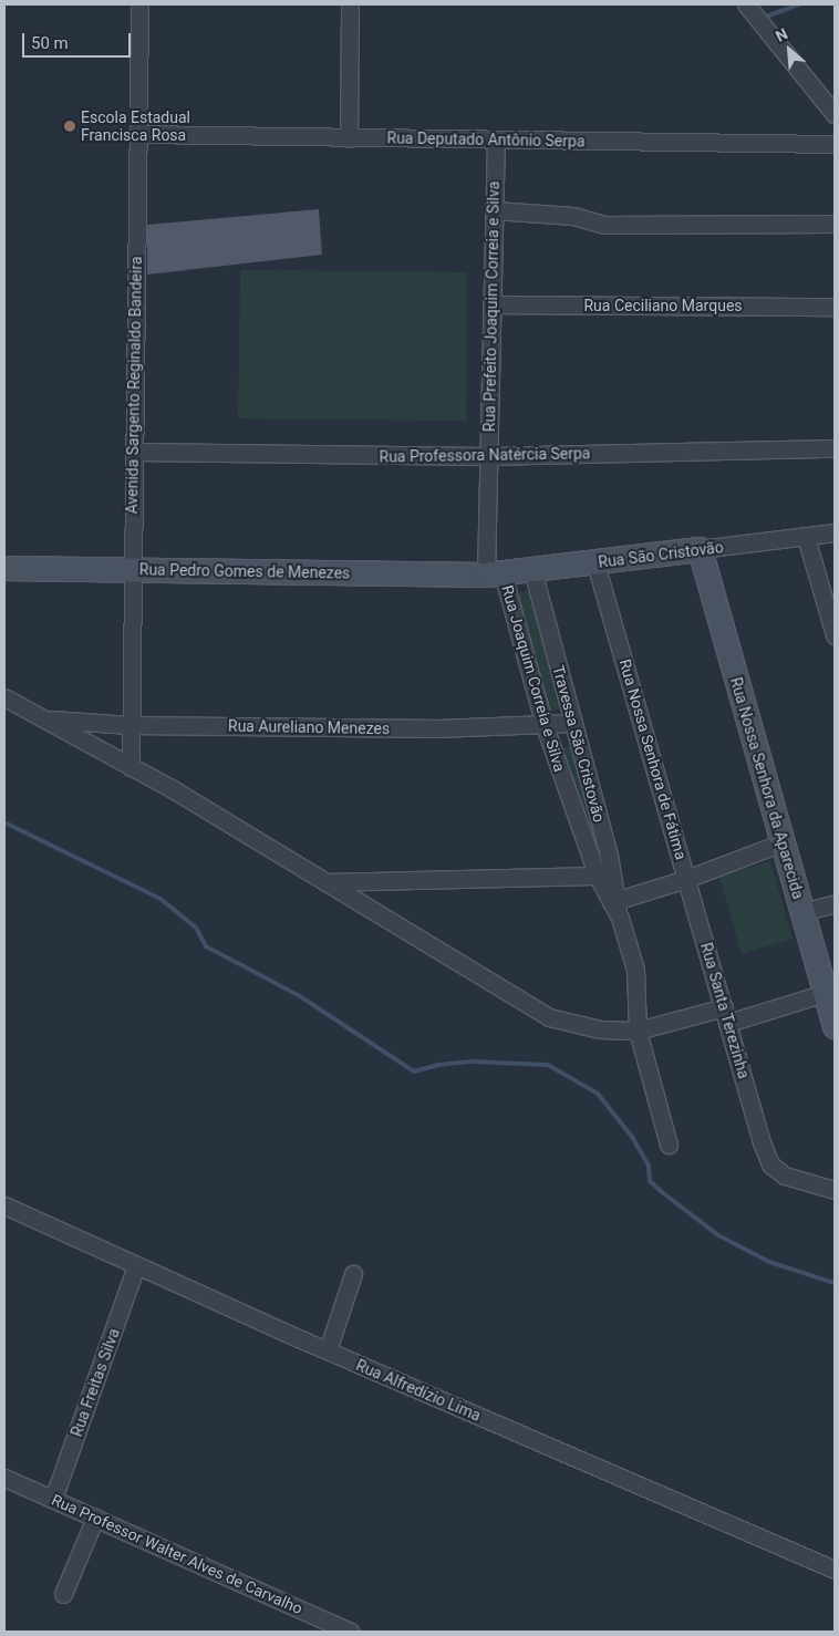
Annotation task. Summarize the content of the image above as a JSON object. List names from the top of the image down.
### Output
{
  "streets": {
    "street": [
      "Rua Deputado Antônio Serpa",
      "Rua Ceciliano Marques",
      "Rua Prefeito Joaquim Correia e Silva",
      "Avenida Sargento Reginaldo Bandeira",
      "Rua Professora Natércia Serpa",
      "Rua São Cristovão",
      "Rua Pedro Gomes de Menezes",
      "Rua Joaquim Correia e Silva",
      "Rua Aureliano Menezes",
      "Travessa São Cristovão",
      "Rua Nossa Senhora de Fátima",
      "Rua Nossa Senhora da Aparecida",
      "Rua Santa Terezinha",
      "Rua Freitas Silva",
      "Rua Alfredízio Lima",
      "Rua Professor Walter Alves de Carvalho"
    ]
  },
  "crossings": [
    ["Rua Deputado Antônio Serpa", "Rua Prefeito Joaquim Correia e Silva"],
    ["Rua Deputado Antônio Serpa", "Avenida Sargento Reginaldo Bandeira"],
    ["Rua Ceciliano Marques", "Rua Prefeito Joaquim Correia e Silva"],
    ["Rua Prefeito Joaquim Correia e Silva", "Rua Professora Natércia Serpa"],
    ["Rua Prefeito Joaquim Correia e Silva", "Rua São Cristovão"],
    ["Rua Prefeito Joaquim Correia e Silva", "Rua Pedro Gomes de Menezes"],
    ["Rua Prefeito Joaquim Correia e Silva", "Rua Joaquim Correia e Silva"],
    ["Avenida Sargento Reginaldo Bandeira", "Rua Professora Natércia Serpa"],
    ["Avenida Sargento Reginaldo Bandeira", "Rua Pedro Gomes de Menezes"],
    ["Avenida Sargento Reginaldo Bandeira", "Rua Aureliano Menezes"],
    ["Rua São Cristovão", "Rua Pedro Gomes de Menezes"],
    ["Rua São Cristovão", "Rua Joaquim Correia e Silva"],
    ["Rua São Cristovão", "Travessa São Cristovão"],
    ["Rua São Cristovão", "Rua Nossa Senhora de Fátima"],
    ["Rua São Cristovão", "Rua Nossa Senhora da Aparecida"],
    ["Rua Pedro Gomes de Menezes", "Rua Joaquim Correia e Silva"],
    ["Rua Joaquim Correia e Silva", "Rua Aureliano Menezes"],
    ["Rua Joaquim Correia e Silva", "Travessa São Cristovão"],
    ["Rua Aureliano Menezes", "Travessa São Cristovão"],
    ["Travessa São Cristovão", "Rua Nossa Senhora de Fátima"],
    ["Rua Nossa Senhora de Fátima", "Rua Santa Terezinha"],
    ["Rua Freitas Silva", "Rua Alfredízio Lima"],
    ["Rua Freitas Silva", "Rua Professor Walter Alves de Carvalho"]
  ],
  "places": ["Escola Estadual Francisca Rosa"],
  "scale_bar": "50 m",
  "north": "top left"
}
